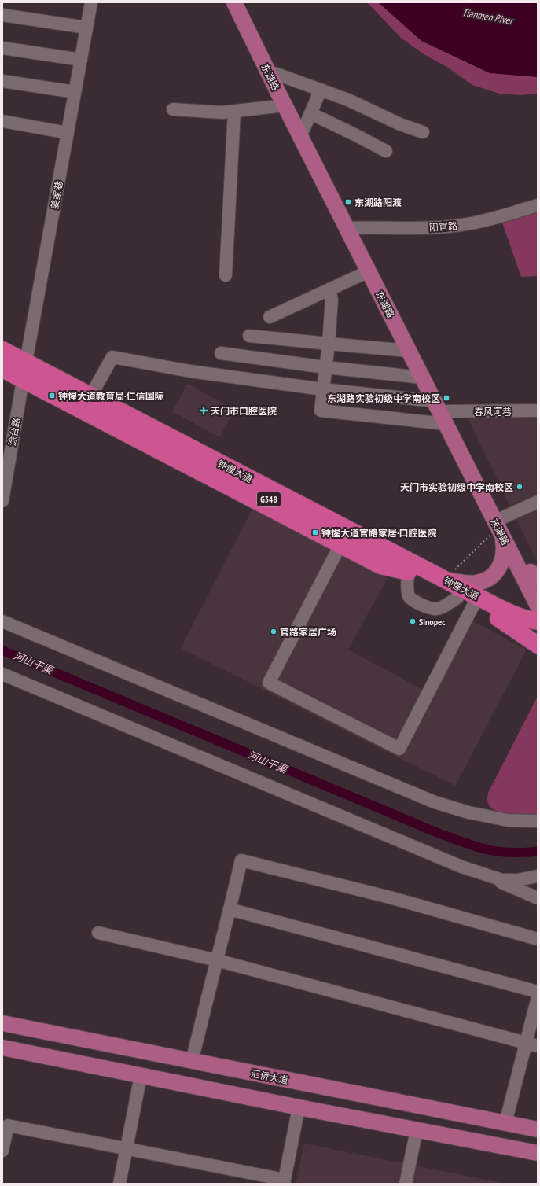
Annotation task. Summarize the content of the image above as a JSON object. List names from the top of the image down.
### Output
{
  "streets": {
    "highway": ["钟惺大道", "G348"],
    "main road": ["东湖路", "汇侨大道"],
    "street": [
      "姜家巷",
      "阳官路",
      "春风河巷",
      "涂台路"
    ]
  },
  "crossings": [
    ["东湖路", "阳官路"],
    ["东湖路", "春风河巷"],
    ["姜家巷", "涂台路"],
    ["姜家巷", "钟惺大道"],
    ["涂台路", "钟惺大道"]
  ],
  "water": ["Tianmen River", "河山干渠"],
  "places": {
    "transit": [
      "东湖路阳渡",
      "钟惺大道教育局·仁信国际",
      "东湖路实验初级中学南校区",
      "钟惺大道官路家居·口腔医院"
    ],
    "health": ["天门市口腔医院"],
    "other": ["天门市实验初级中学南校区", "Sinopec", "官路家居广场"]
  }
}
